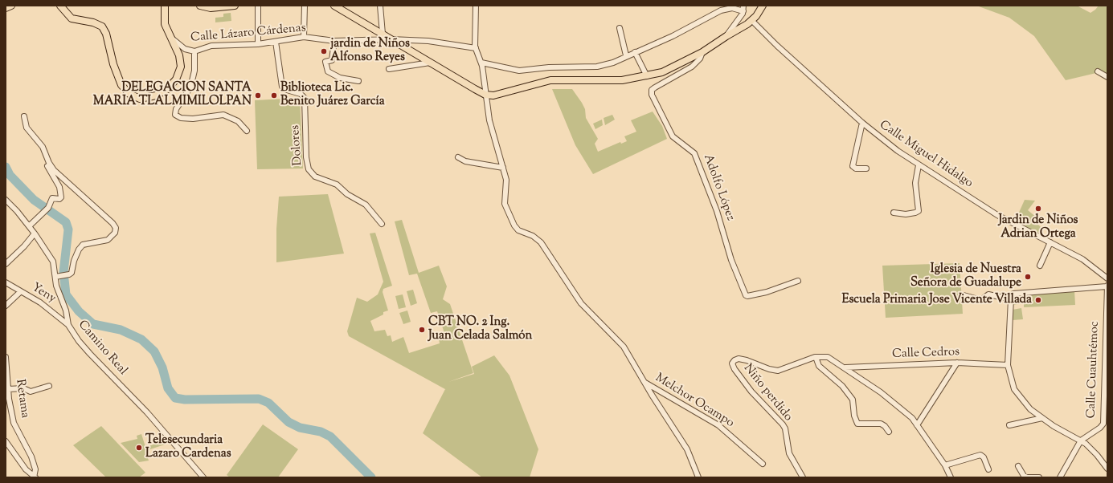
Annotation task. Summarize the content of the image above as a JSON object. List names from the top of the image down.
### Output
{
  "streets": {
    "street": [
      "Calle Lázaro Cárdenas",
      "Dolores",
      "Calle Miguel Hidalgo",
      "Adolfo López",
      "Yeny",
      "Camino Real",
      "Calle Cedros",
      "Calle Cuauhtémoc",
      "Niño perdido",
      "Retama",
      "Melchor Ocampo"
    ]
  },
  "crossings": [
    ["Calle Lázaro Cárdenas", "Dolores"],
    ["Yeny", "Camino Real"],
    ["Calle Cedros", "Niño perdido"]
  ],
  "places": [
    "jardin de Niños Alfonso Reyes",
    "DELEGACION SANTA MARIA TLALMIMILOLPAN",
    "Biblioteca Lic. Benito Juárez García",
    "Jardin de Niños Adrian Ortega",
    "Iglesia de Nuestra Señora de Guadalupe",
    "Escuela Primaria Jose Vicente Villada",
    "CBT NO. 2 Ing. Juan Celada Salmón",
    "Telesecundaria Lazaro Cardenas"
  ]
}
